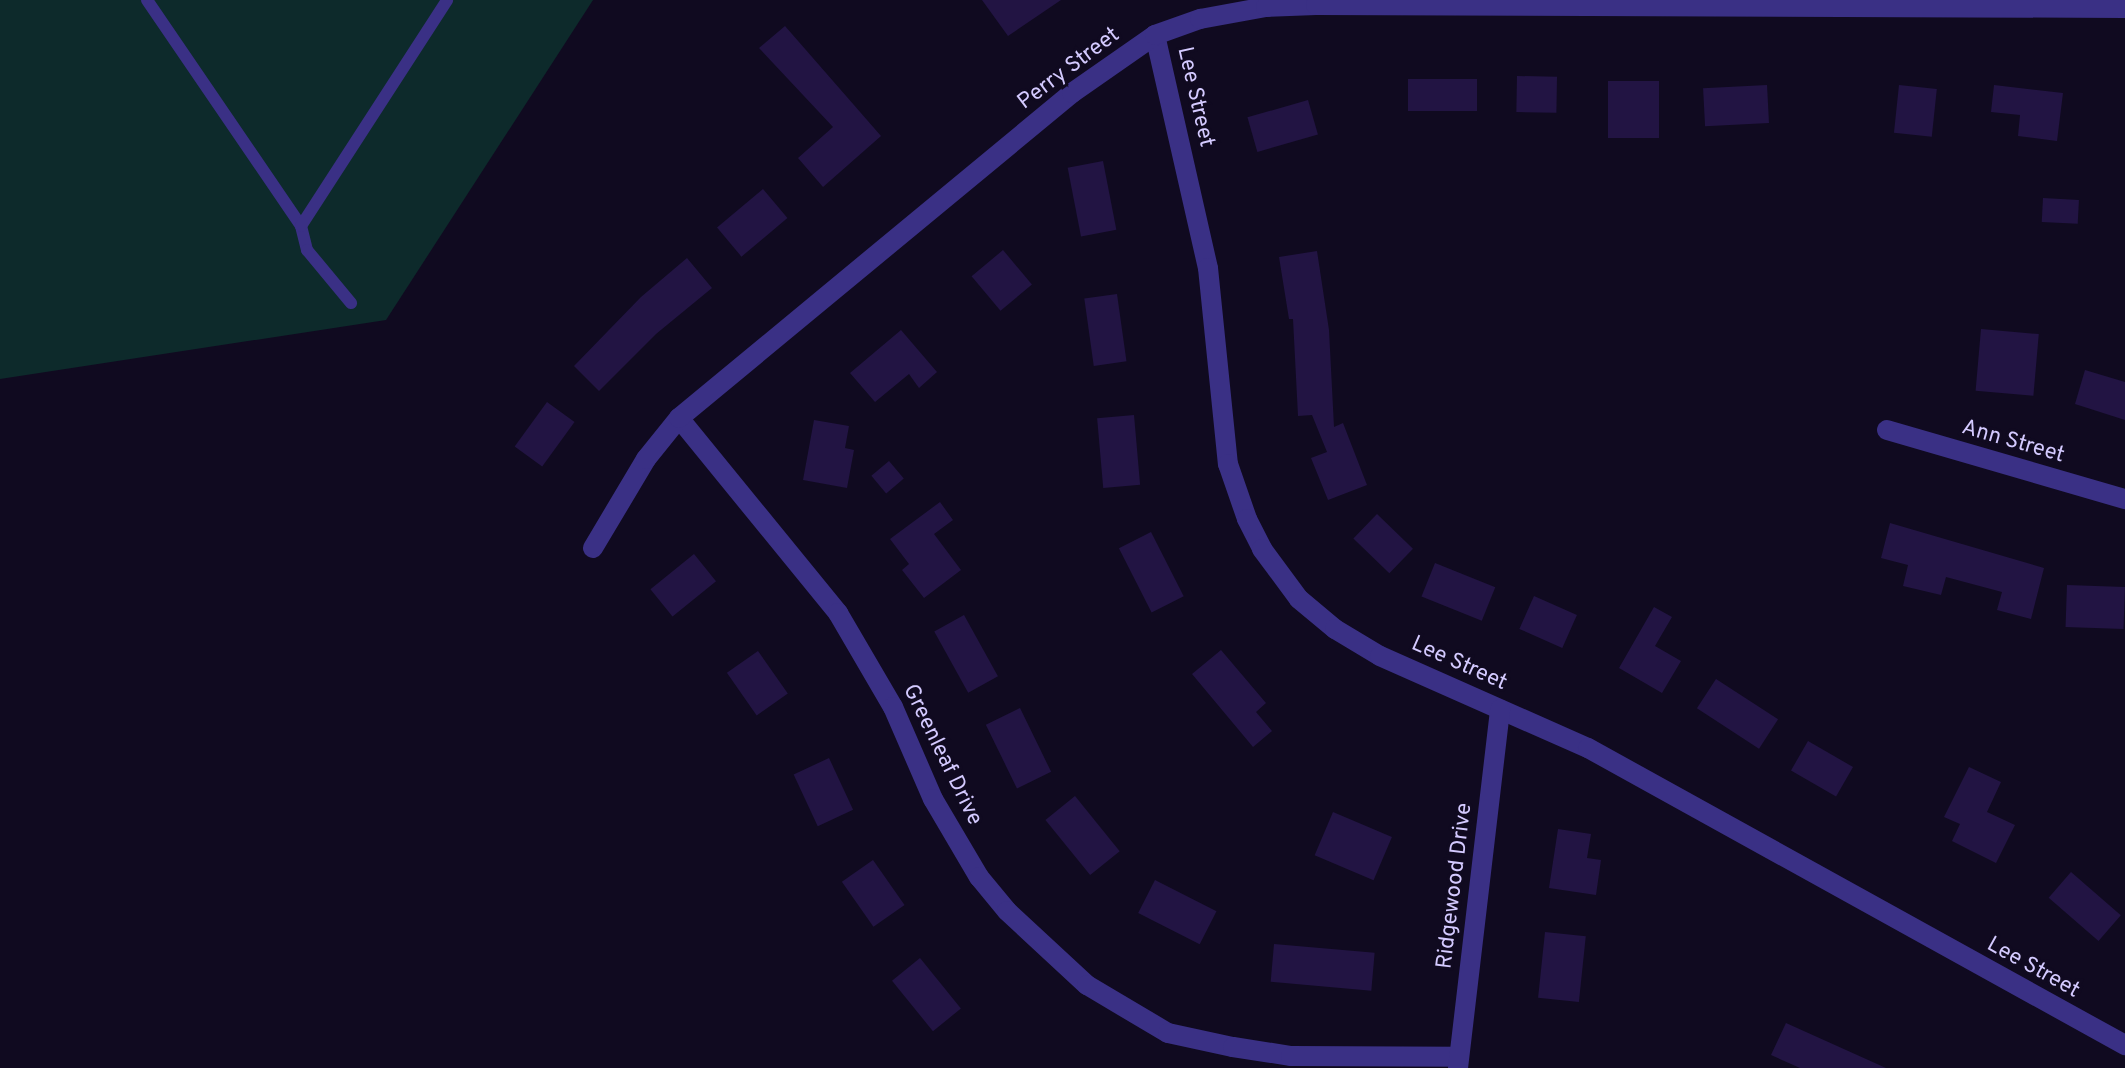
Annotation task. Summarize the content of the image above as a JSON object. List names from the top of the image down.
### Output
{
  "streets": {
    "street": [
      "Perry Street",
      "Lee Street",
      "Ann Street",
      "Greenleaf Drive",
      "Ridgewood Drive"
    ]
  },
  "crossings": [
    ["Perry Street", "Lee Street"],
    ["Perry Street", "Greenleaf Drive"],
    ["Lee Street", "Ridgewood Drive"],
    ["Greenleaf Drive", "Ridgewood Drive"]
  ]
}
